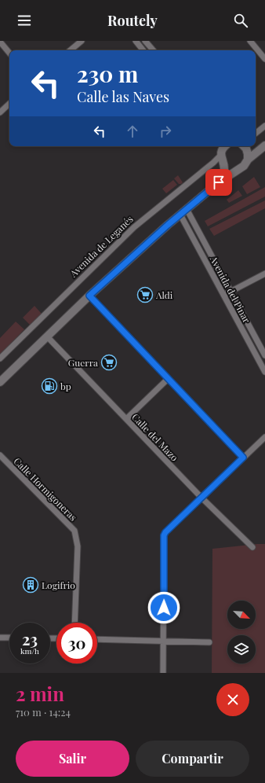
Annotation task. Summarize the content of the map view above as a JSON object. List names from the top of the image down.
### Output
{
  "streets": {
    "street": [
      "Avenida de Leganés",
      "Avenida del Pinar",
      "Calle del Mazo",
      "Calle Hormigoneras"
    ]
  },
  "places": {
    "supermarket": ["Aldi", "Guerra"],
    "fuel station": ["bp"],
    "building": ["Logifrio"]
  },
  "north": "bottom right",
  "page": {
    "header": "Routely",
    "turn": ["230 m", "Calle las Naves"],
    "speed": "23 km/h",
    "limit": "30",
    "heading": ["2 min", "710 m · 14:24"],
    "buttons": ["Salir", "Compartir"]
  }
}
